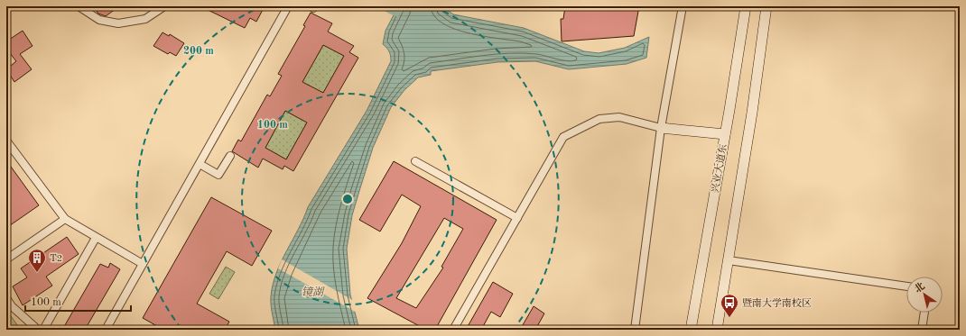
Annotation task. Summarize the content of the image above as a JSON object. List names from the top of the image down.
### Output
{
  "streets": {
    "main road": ["兴业大道东"]
  },
  "water": ["镜湖"],
  "places": {
    "building": ["T2"],
    "bus stop": ["暨南大学南校区"]
  },
  "scale_bar": "100 m",
  "north": "top left",
  "rings": ["200 m", "100 m"]
}
